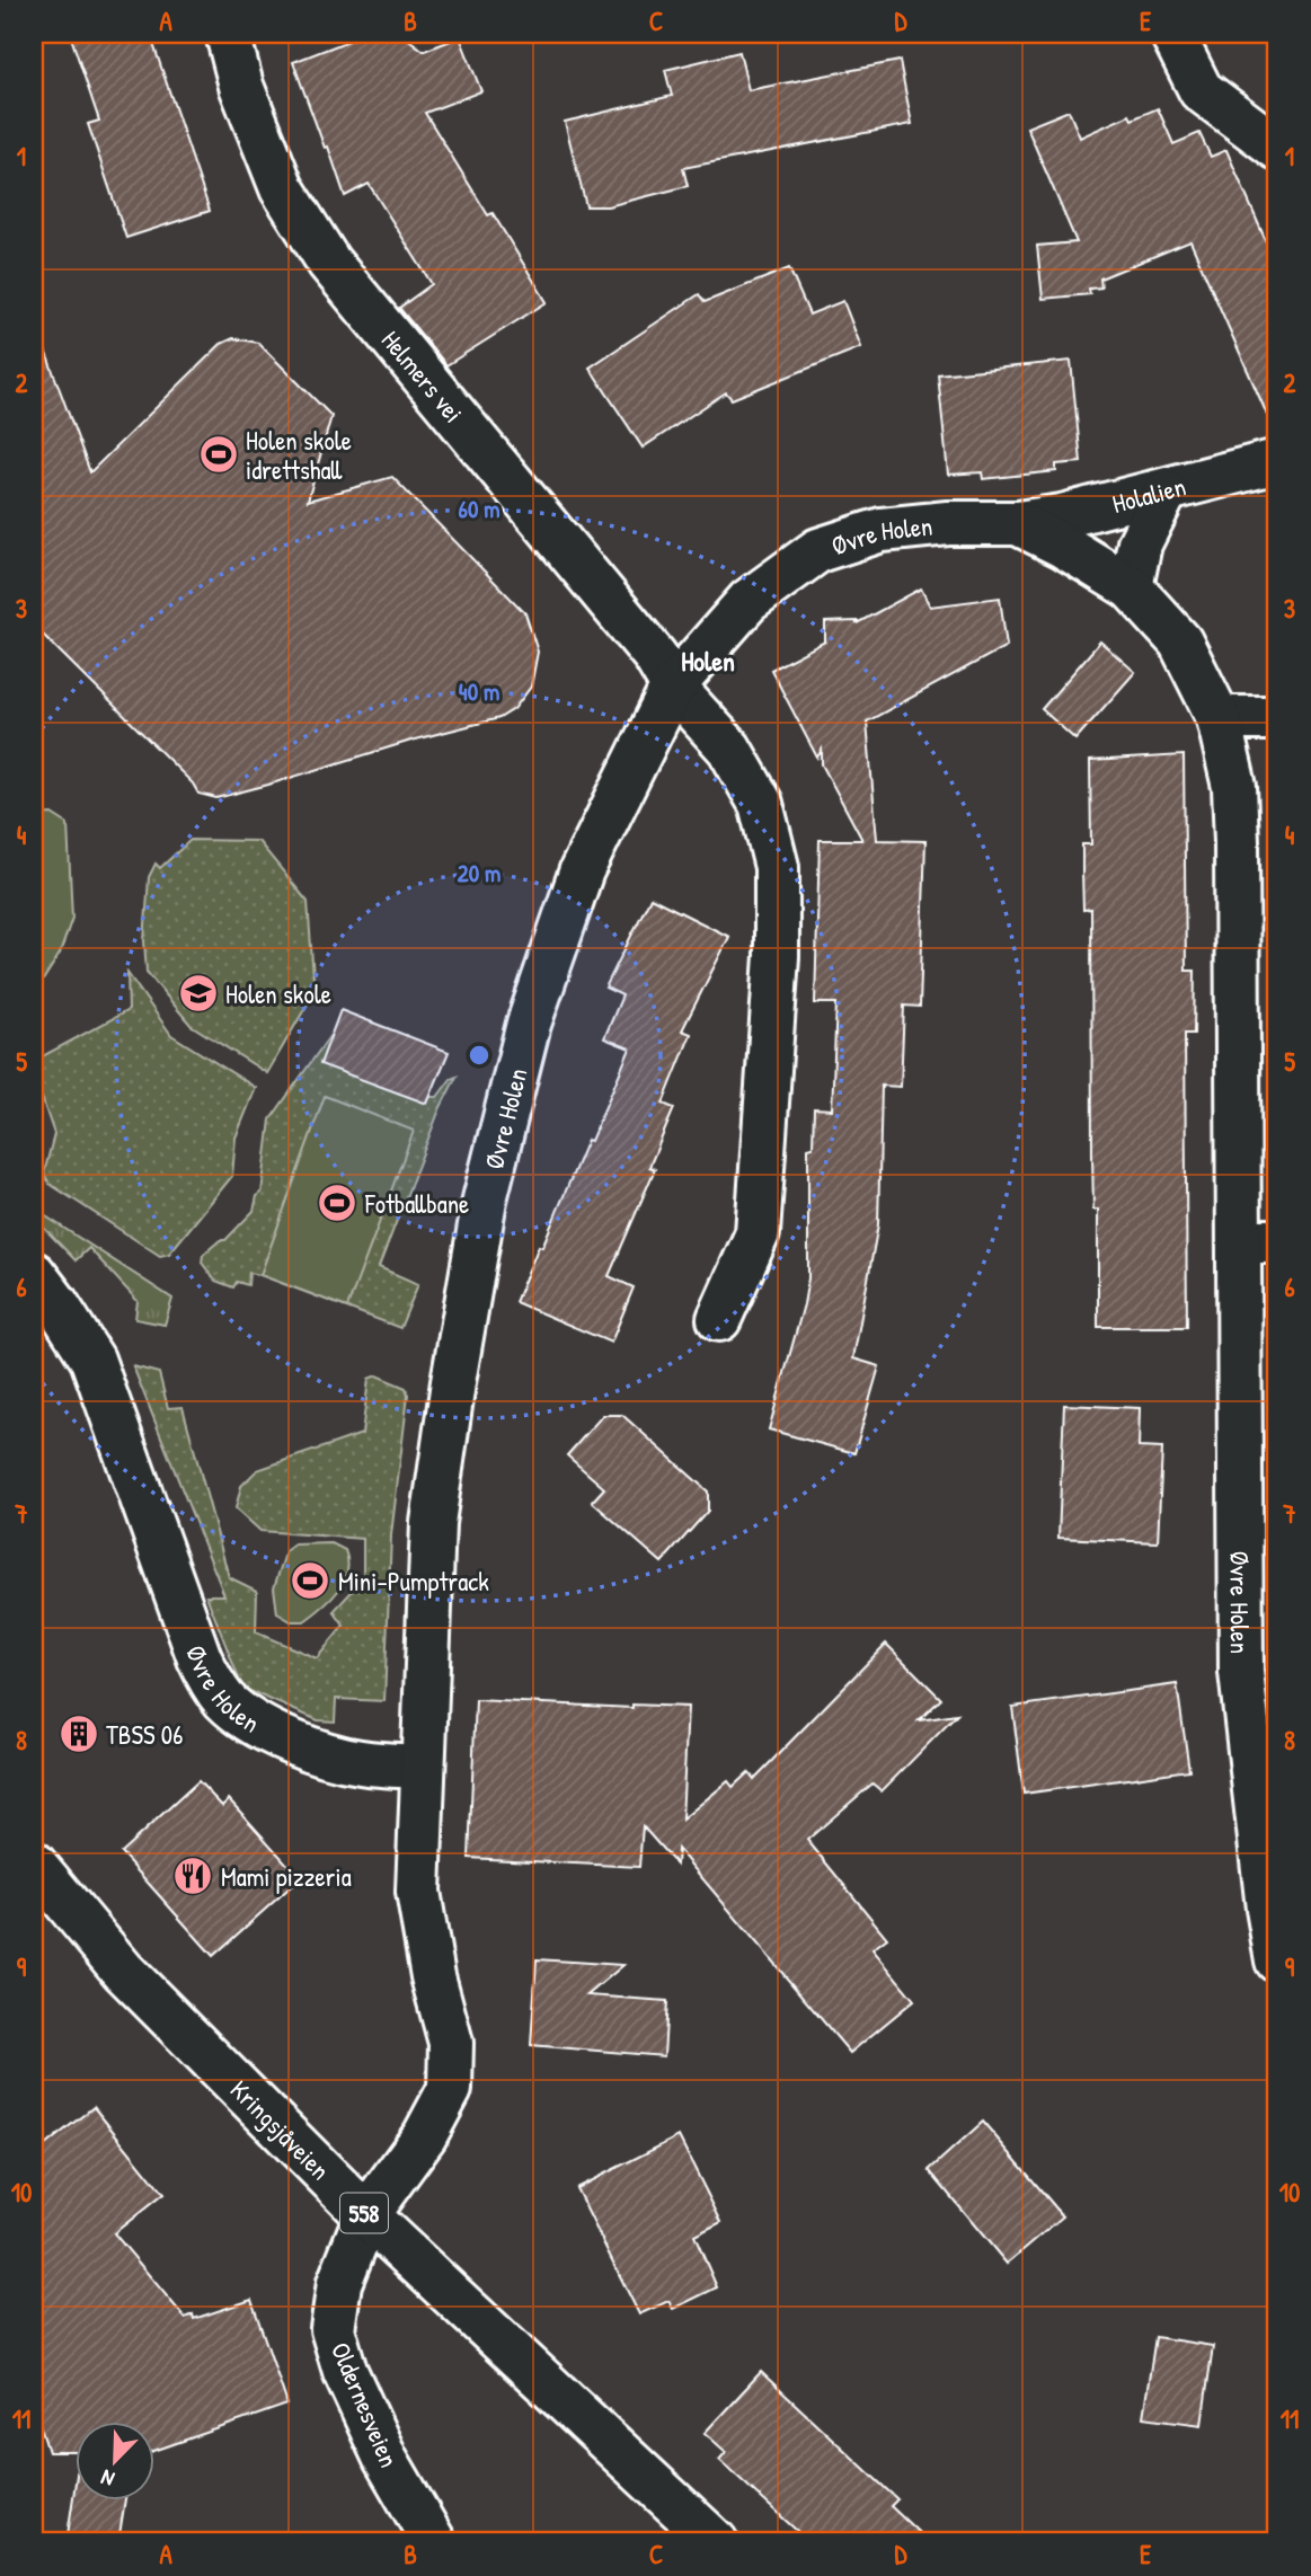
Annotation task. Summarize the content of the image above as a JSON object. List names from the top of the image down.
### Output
{
  "streets": {
    "street": [
      "Helmers vei",
      "Holalien",
      "Øvre Holen",
      "Kringsjåveien",
      "558",
      "Oldernesveien"
    ]
  },
  "crossings": [
    ["Helmers vei", "Øvre Holen"],
    ["Holalien", "Øvre Holen"],
    ["Øvre Holen", "Kringsjåveien"],
    ["Øvre Holen", "Oldernesveien"],
    ["Kringsjåveien", "Oldernesveien"]
  ],
  "districts": ["Holen"],
  "places": {
    "sports": ["Holen skole idrettshall", "Fotballbane", "Mini-Pumptrack"],
    "school or university": ["Holen skole"],
    "building": ["TBSS 06"],
    "restaurant": ["Mami pizzeria"]
  },
  "north": "bottom left",
  "grid": {
    "columns": [
      "A",
      "B",
      "C",
      "D",
      "E"
    ],
    "rows": [
      "1",
      "2",
      "3",
      "4",
      "5",
      "6",
      "7",
      "8",
      "9",
      "10",
      "11"
    ]
  },
  "rings": ["60 m", "40 m", "20 m"]
}
